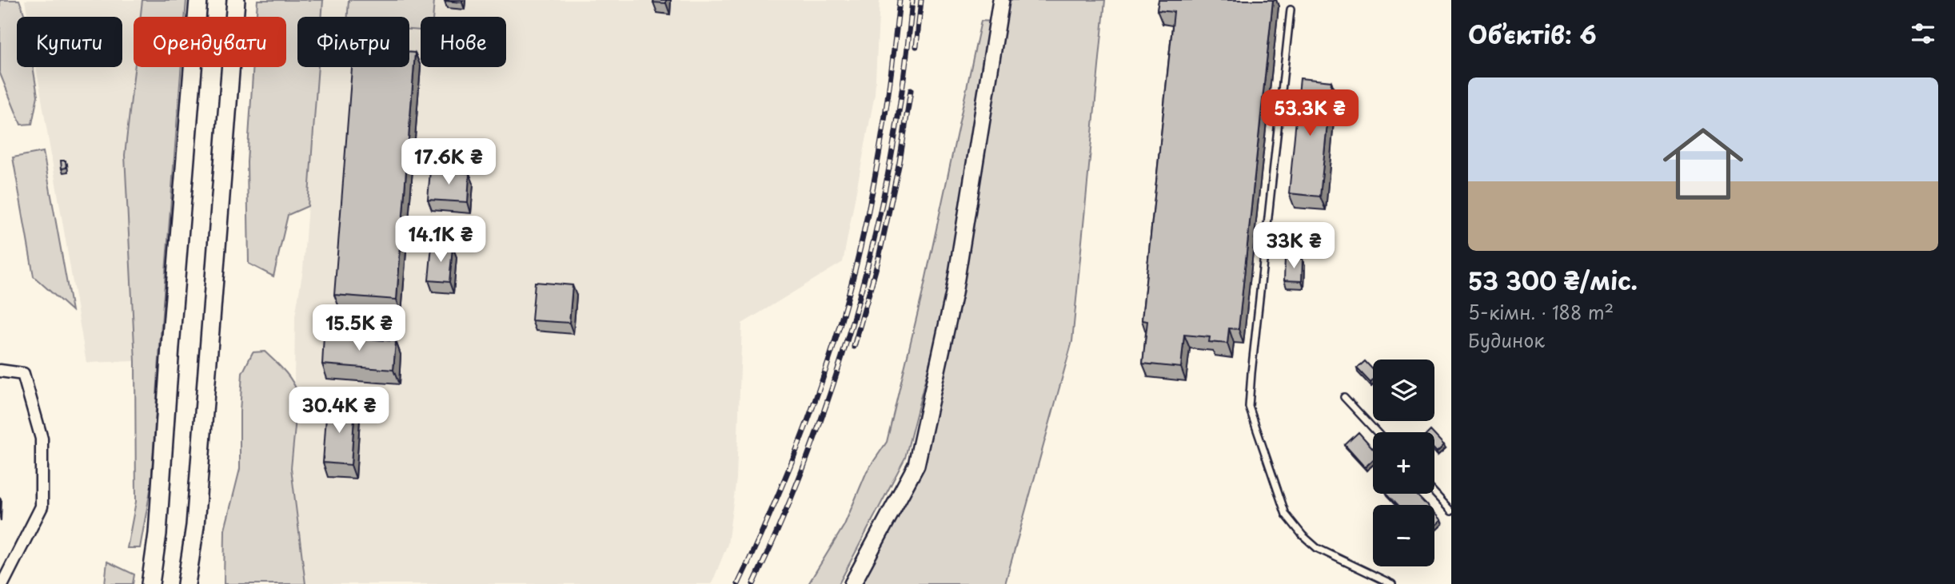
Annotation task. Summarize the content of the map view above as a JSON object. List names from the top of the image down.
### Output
{
  "page": {
    "heading": "Об’єктів: 6",
    "chip": [
      "Купити",
      "Орендувати",
      "Фільтри",
      "Нове"
    ],
    "list": [
      {
        "name": "53 300 ₴/міс.",
        "note": "5-кімн. · 188 m² · Будинок"
      }
    ],
    "price": [
      "53.3K ₴",
      "17.6K ₴",
      "14.1K ₴",
      "33K ₴",
      "15.5K ₴",
      "30.4K ₴"
    ],
    "map_buttons": ["+", "−"]
  }
}
